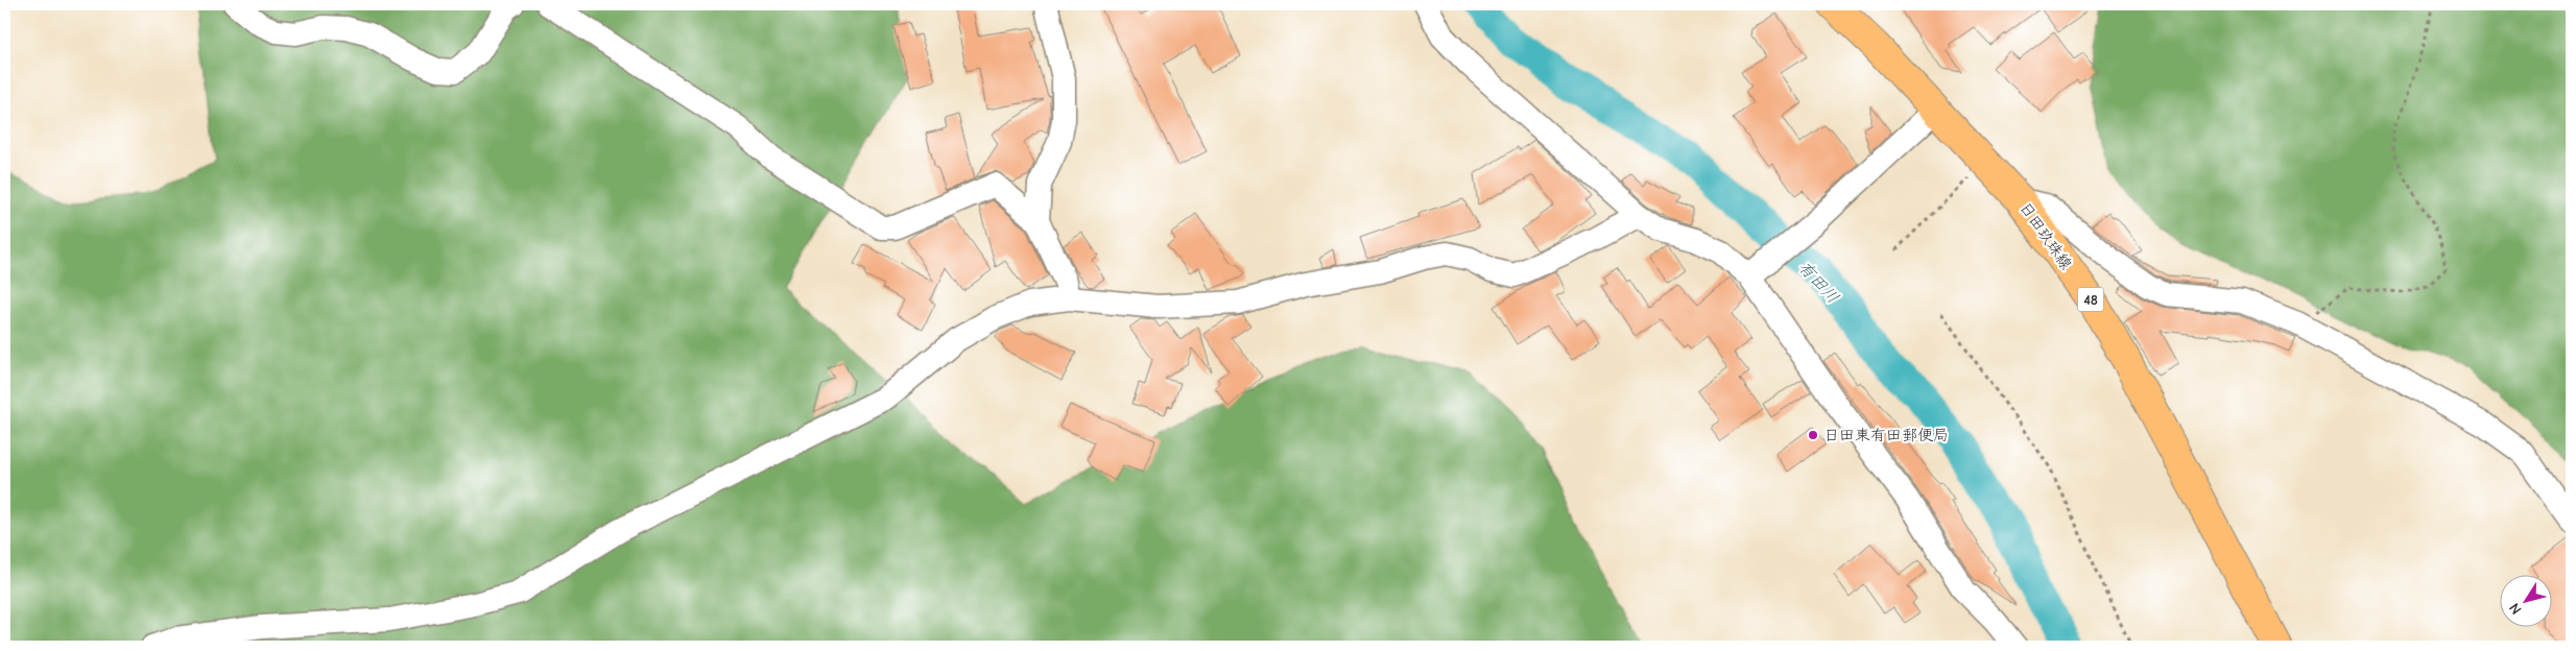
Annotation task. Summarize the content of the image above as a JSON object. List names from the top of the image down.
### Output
{
  "streets": {
    "main road": ["日田玖珠線", "48"]
  },
  "water": ["有田川"],
  "places": ["日田東有田郵便局"],
  "north": "bottom left"
}
